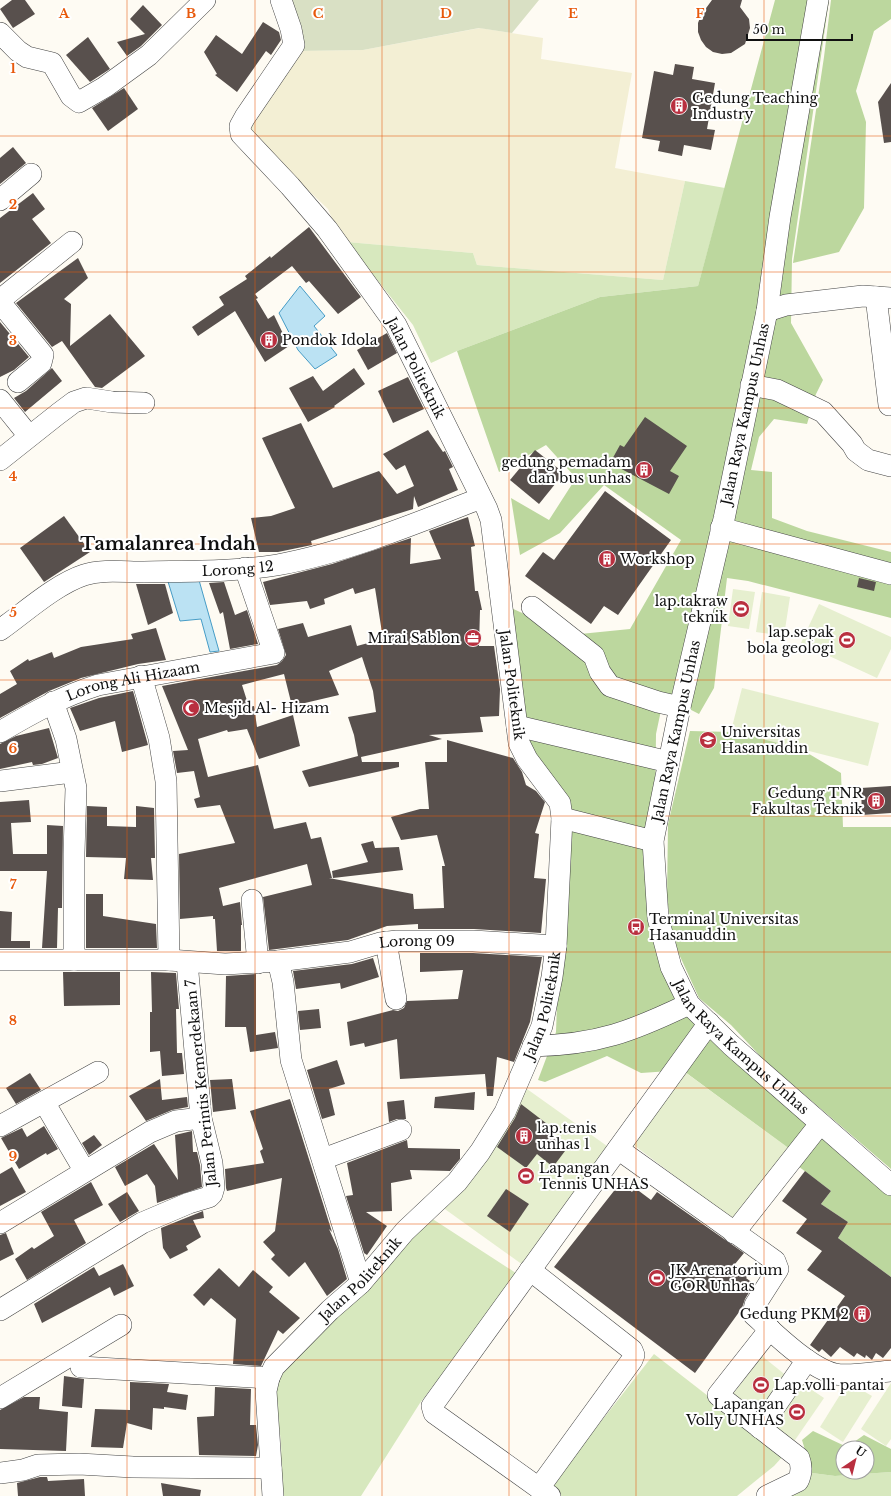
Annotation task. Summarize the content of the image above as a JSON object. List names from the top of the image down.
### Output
{
  "streets": {
    "street": [
      "Jalan Politeknik",
      "Jalan Raya Kampus Unhas",
      "Lorong 12",
      "Lorong Ali Hizaam",
      "Lorong 09",
      "Jalan Perintis Kemerdekaan 7"
    ]
  },
  "crossings": [
    ["Jalan Politeknik", "Lorong 12"],
    ["Jalan Politeknik", "Lorong 09"],
    ["Lorong 12", "Lorong Ali Hizaam"],
    ["Lorong 09", "Jalan Perintis Kemerdekaan 7"]
  ],
  "districts": ["Tamalanrea Indah"],
  "places": {
    "building": [
      "Gedung Teaching Industry",
      "Pondok Idola",
      "gedung pemadam dan bus unhas",
      "Workshop",
      "Gedung TNR Fakultas Teknik",
      "lap.tenis unhas 1",
      "Gedung PKM 2"
    ],
    "sports": [
      "lap.takraw teknik",
      "lap.sepak bola geologi",
      "Lapangan Tennis UNHAS",
      "JK Arenatorium GOR Unhas",
      "Lap.volli pantai",
      "Lapangan Volly UNHAS"
    ],
    "office": ["Mirai Sablon"],
    "mosque": ["Mesjid Al- Hizam"],
    "school or university": ["Universitas Hasanuddin"],
    "bus stop": ["Terminal Universitas Hasanuddin"]
  },
  "scale_bar": "50 m",
  "north": "top right",
  "grid": {
    "columns": [
      "A",
      "B",
      "C",
      "D",
      "E",
      "F"
    ],
    "rows": [
      "1",
      "2",
      "3",
      "4",
      "5",
      "6",
      "7",
      "8",
      "9"
    ]
  }
}
